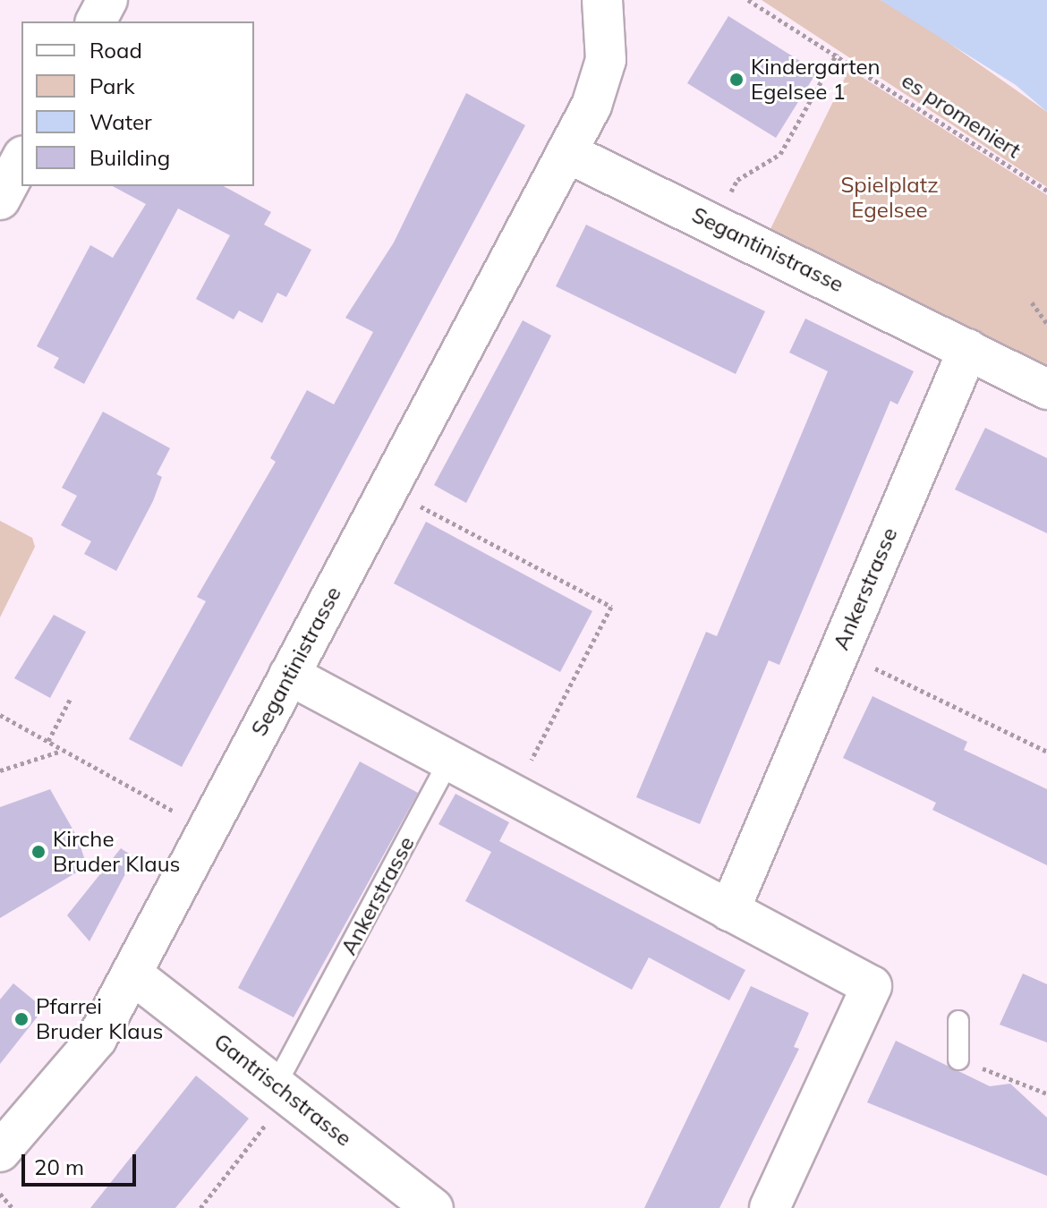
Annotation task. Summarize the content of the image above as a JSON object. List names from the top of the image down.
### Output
{
  "streets": {
    "street": ["Segantinistrasse", "Ankerstrasse", "Gantrischstrasse"],
    "path": ["es promeniert"]
  },
  "crossings": [
    ["Segantinistrasse", "Ankerstrasse"],
    ["Segantinistrasse", "Gantrischstrasse"],
    ["Ankerstrasse", "Gantrischstrasse"]
  ],
  "parks": ["Spielplatz Egelsee"],
  "places": ["Kindergarten Egelsee 1", "Kirche Bruder Klaus", "Pfarrei Bruder Klaus"],
  "legend": [
    "Road",
    "Park",
    "Water",
    "Building"
  ],
  "scale_bar": "20 m"
}
